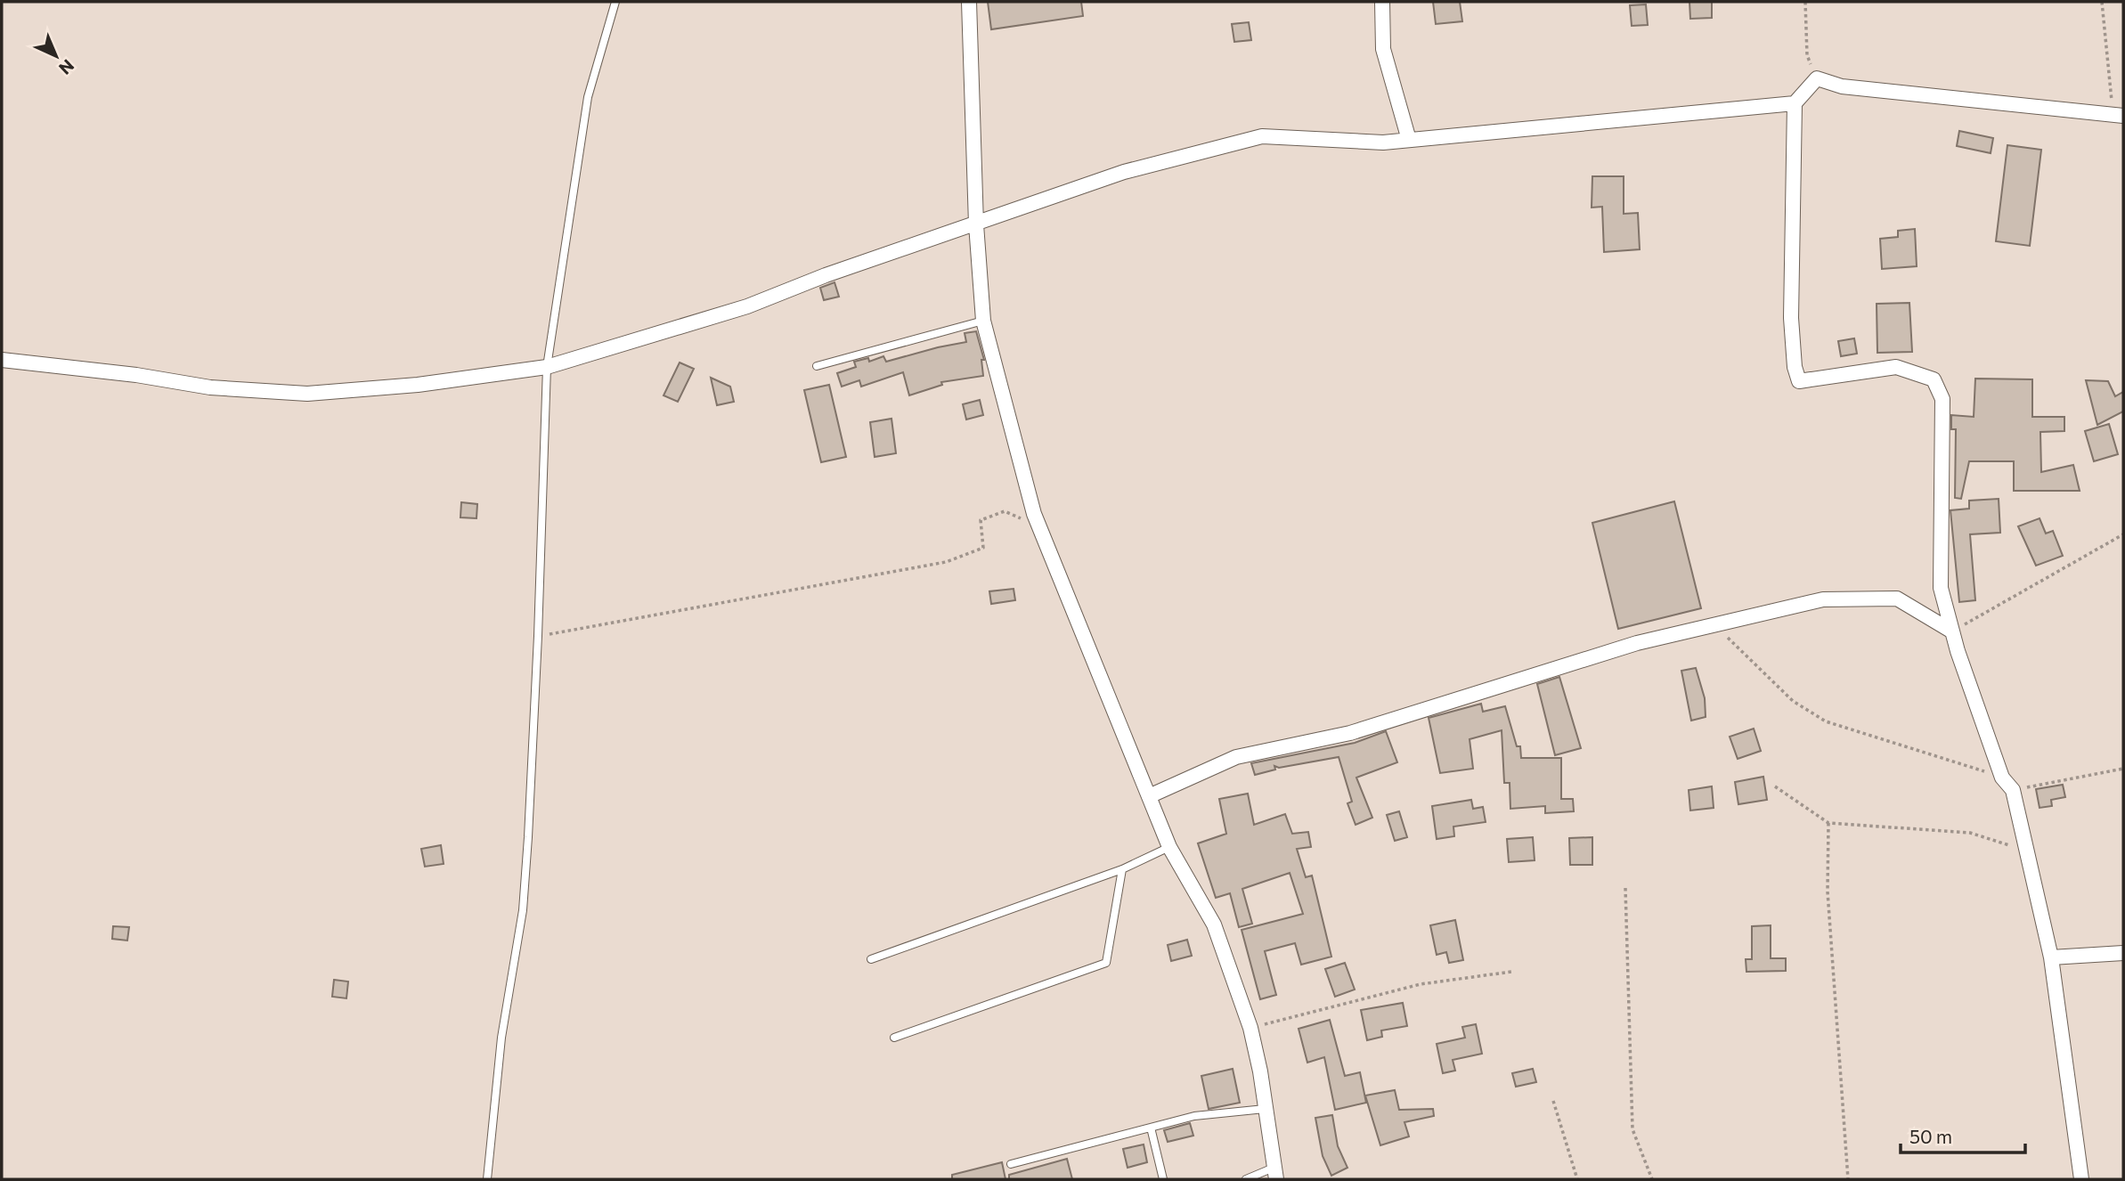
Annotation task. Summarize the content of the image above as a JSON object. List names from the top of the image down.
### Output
{
  "scale_bar": "50 m",
  "north": "bottom right"
}
